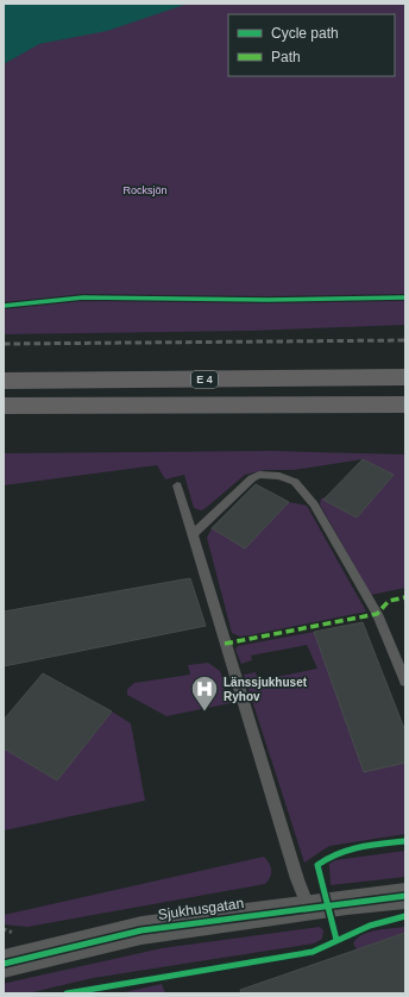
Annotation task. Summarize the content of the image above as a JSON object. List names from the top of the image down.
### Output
{
  "streets": {
    "highway": ["E 4"],
    "street": ["Sjukhusgatan"]
  },
  "parks": ["Rocksjön"],
  "places": {
    "hospital": ["Länssjukhuset Ryhov"]
  },
  "legend": ["Cycle path", "Path"]
}
